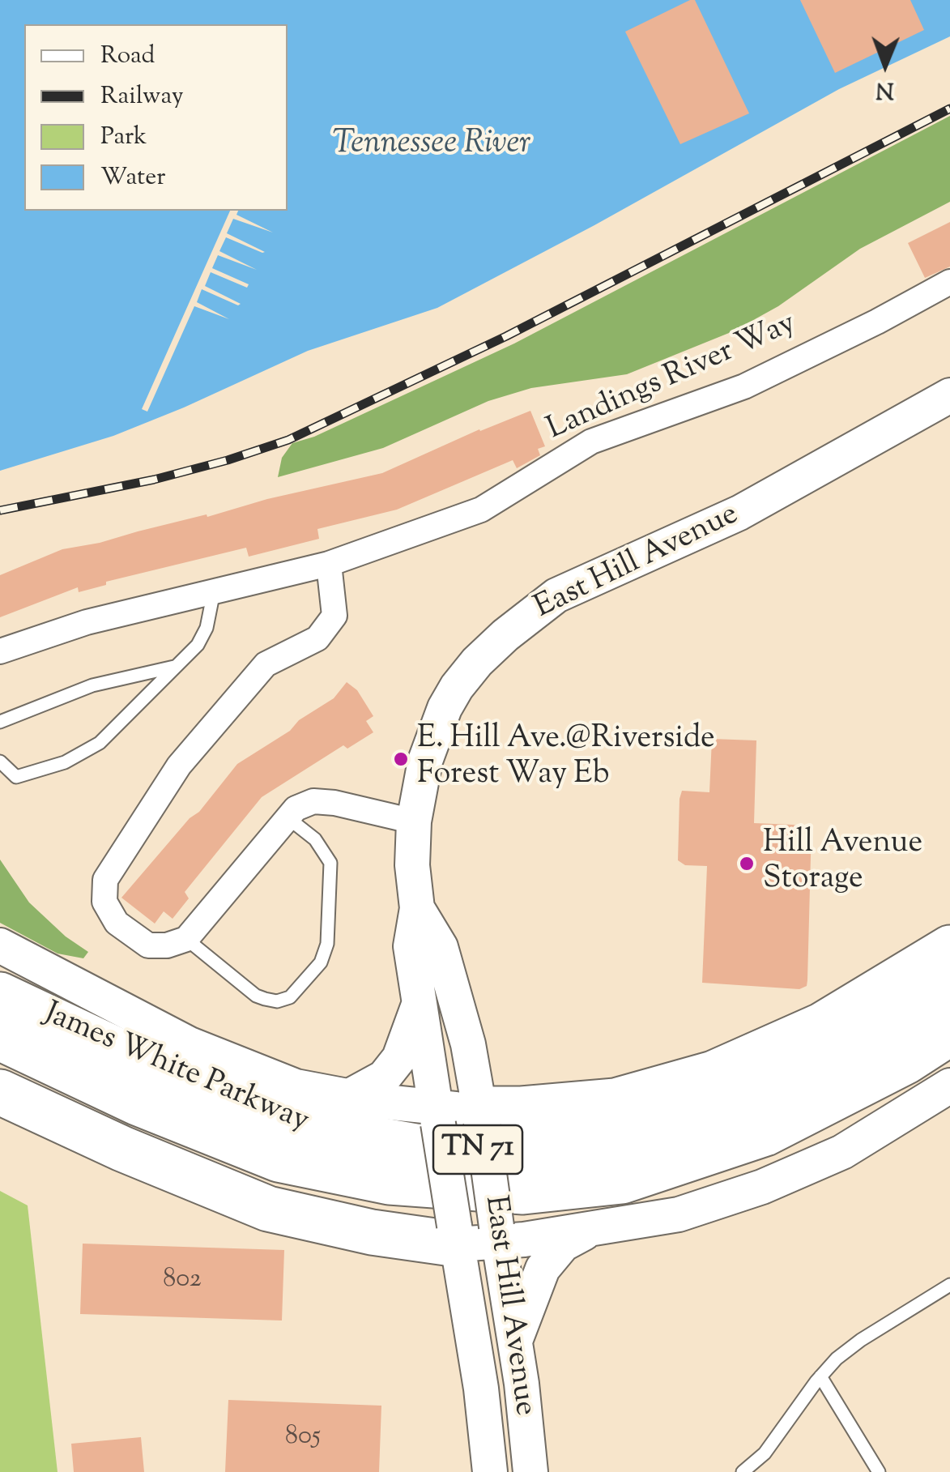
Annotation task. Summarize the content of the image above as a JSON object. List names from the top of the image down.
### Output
{
  "streets": {
    "highway": ["James White Parkway", "TN 71"],
    "main road": ["East Hill Avenue"],
    "street": ["Landings River Way"]
  },
  "water": ["Tennessee River"],
  "places": ["E. Hill Ave.@Riverside Forest Way Eb", "Hill Avenue Storage"],
  "house_numbers": ["802", "805"],
  "legend": [
    "Road",
    "Railway",
    "Park",
    "Water"
  ],
  "north": "bottom"
}
